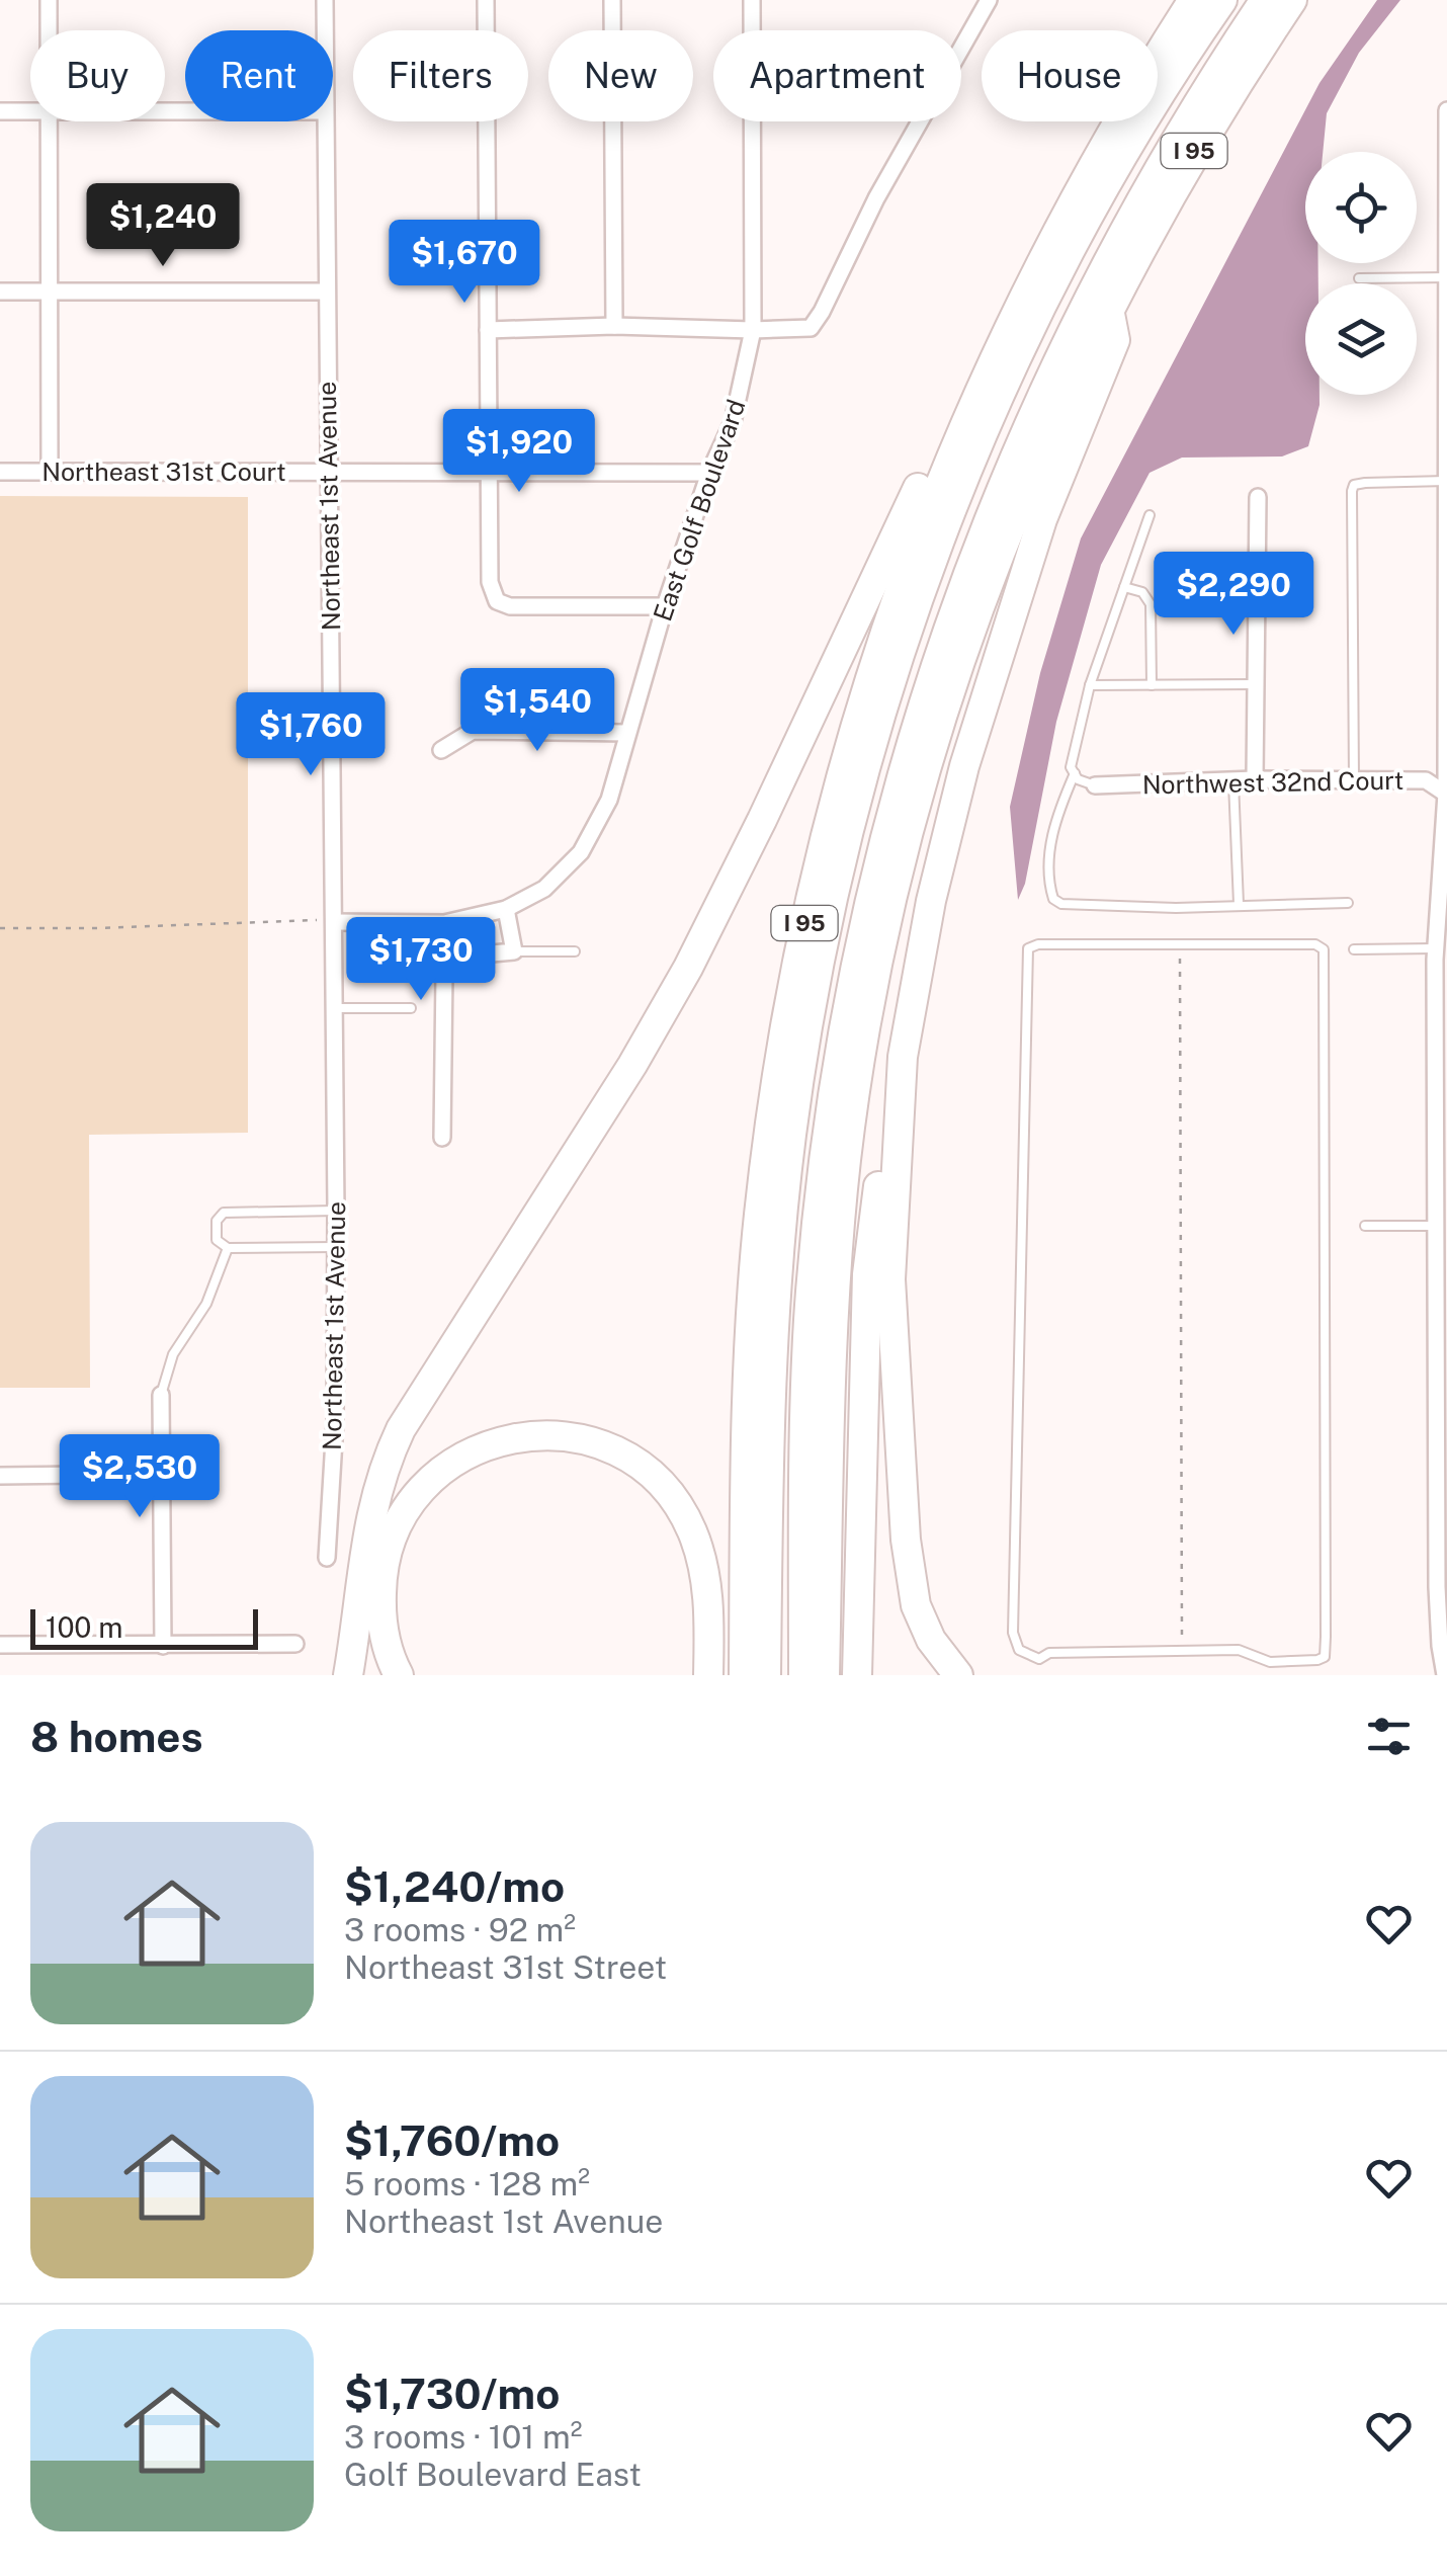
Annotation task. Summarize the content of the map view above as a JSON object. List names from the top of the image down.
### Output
{
  "streets": {
    "highway": ["I 95"],
    "street": [
      "Northeast 31st Court",
      "Northeast 1st Avenue",
      "East Golf Boulevard",
      "Northwest 32nd Court"
    ]
  },
  "crossings": [
    ["Northeast 31st Court", "Northeast 1st Avenue"],
    ["Northeast 31st Court", "East Golf Boulevard"],
    ["Northeast 1st Avenue", "East Golf Boulevard"]
  ],
  "scale_bar": "100 m",
  "page": {
    "chip": [
      "Buy",
      "Rent",
      "Filters",
      "New",
      "Apartment",
      "House"
    ],
    "price": [
      "$1,240",
      "$1,670",
      "$1,920",
      "$2,290",
      "$1,540",
      "$1,760",
      "$1,730",
      "$2,530"
    ],
    "scale": "100 m",
    "heading": "8 homes",
    "list": [
      {
        "name": "$1,240/mo",
        "note": "3 rooms · 92 m² · Northeast 31st Street"
      },
      {
        "name": "$1,760/mo",
        "note": "5 rooms · 128 m² · Northeast 1st Avenue"
      },
      {
        "name": "$1,730/mo",
        "note": "3 rooms · 101 m² · Golf Boulevard East"
      }
    ]
  }
}
